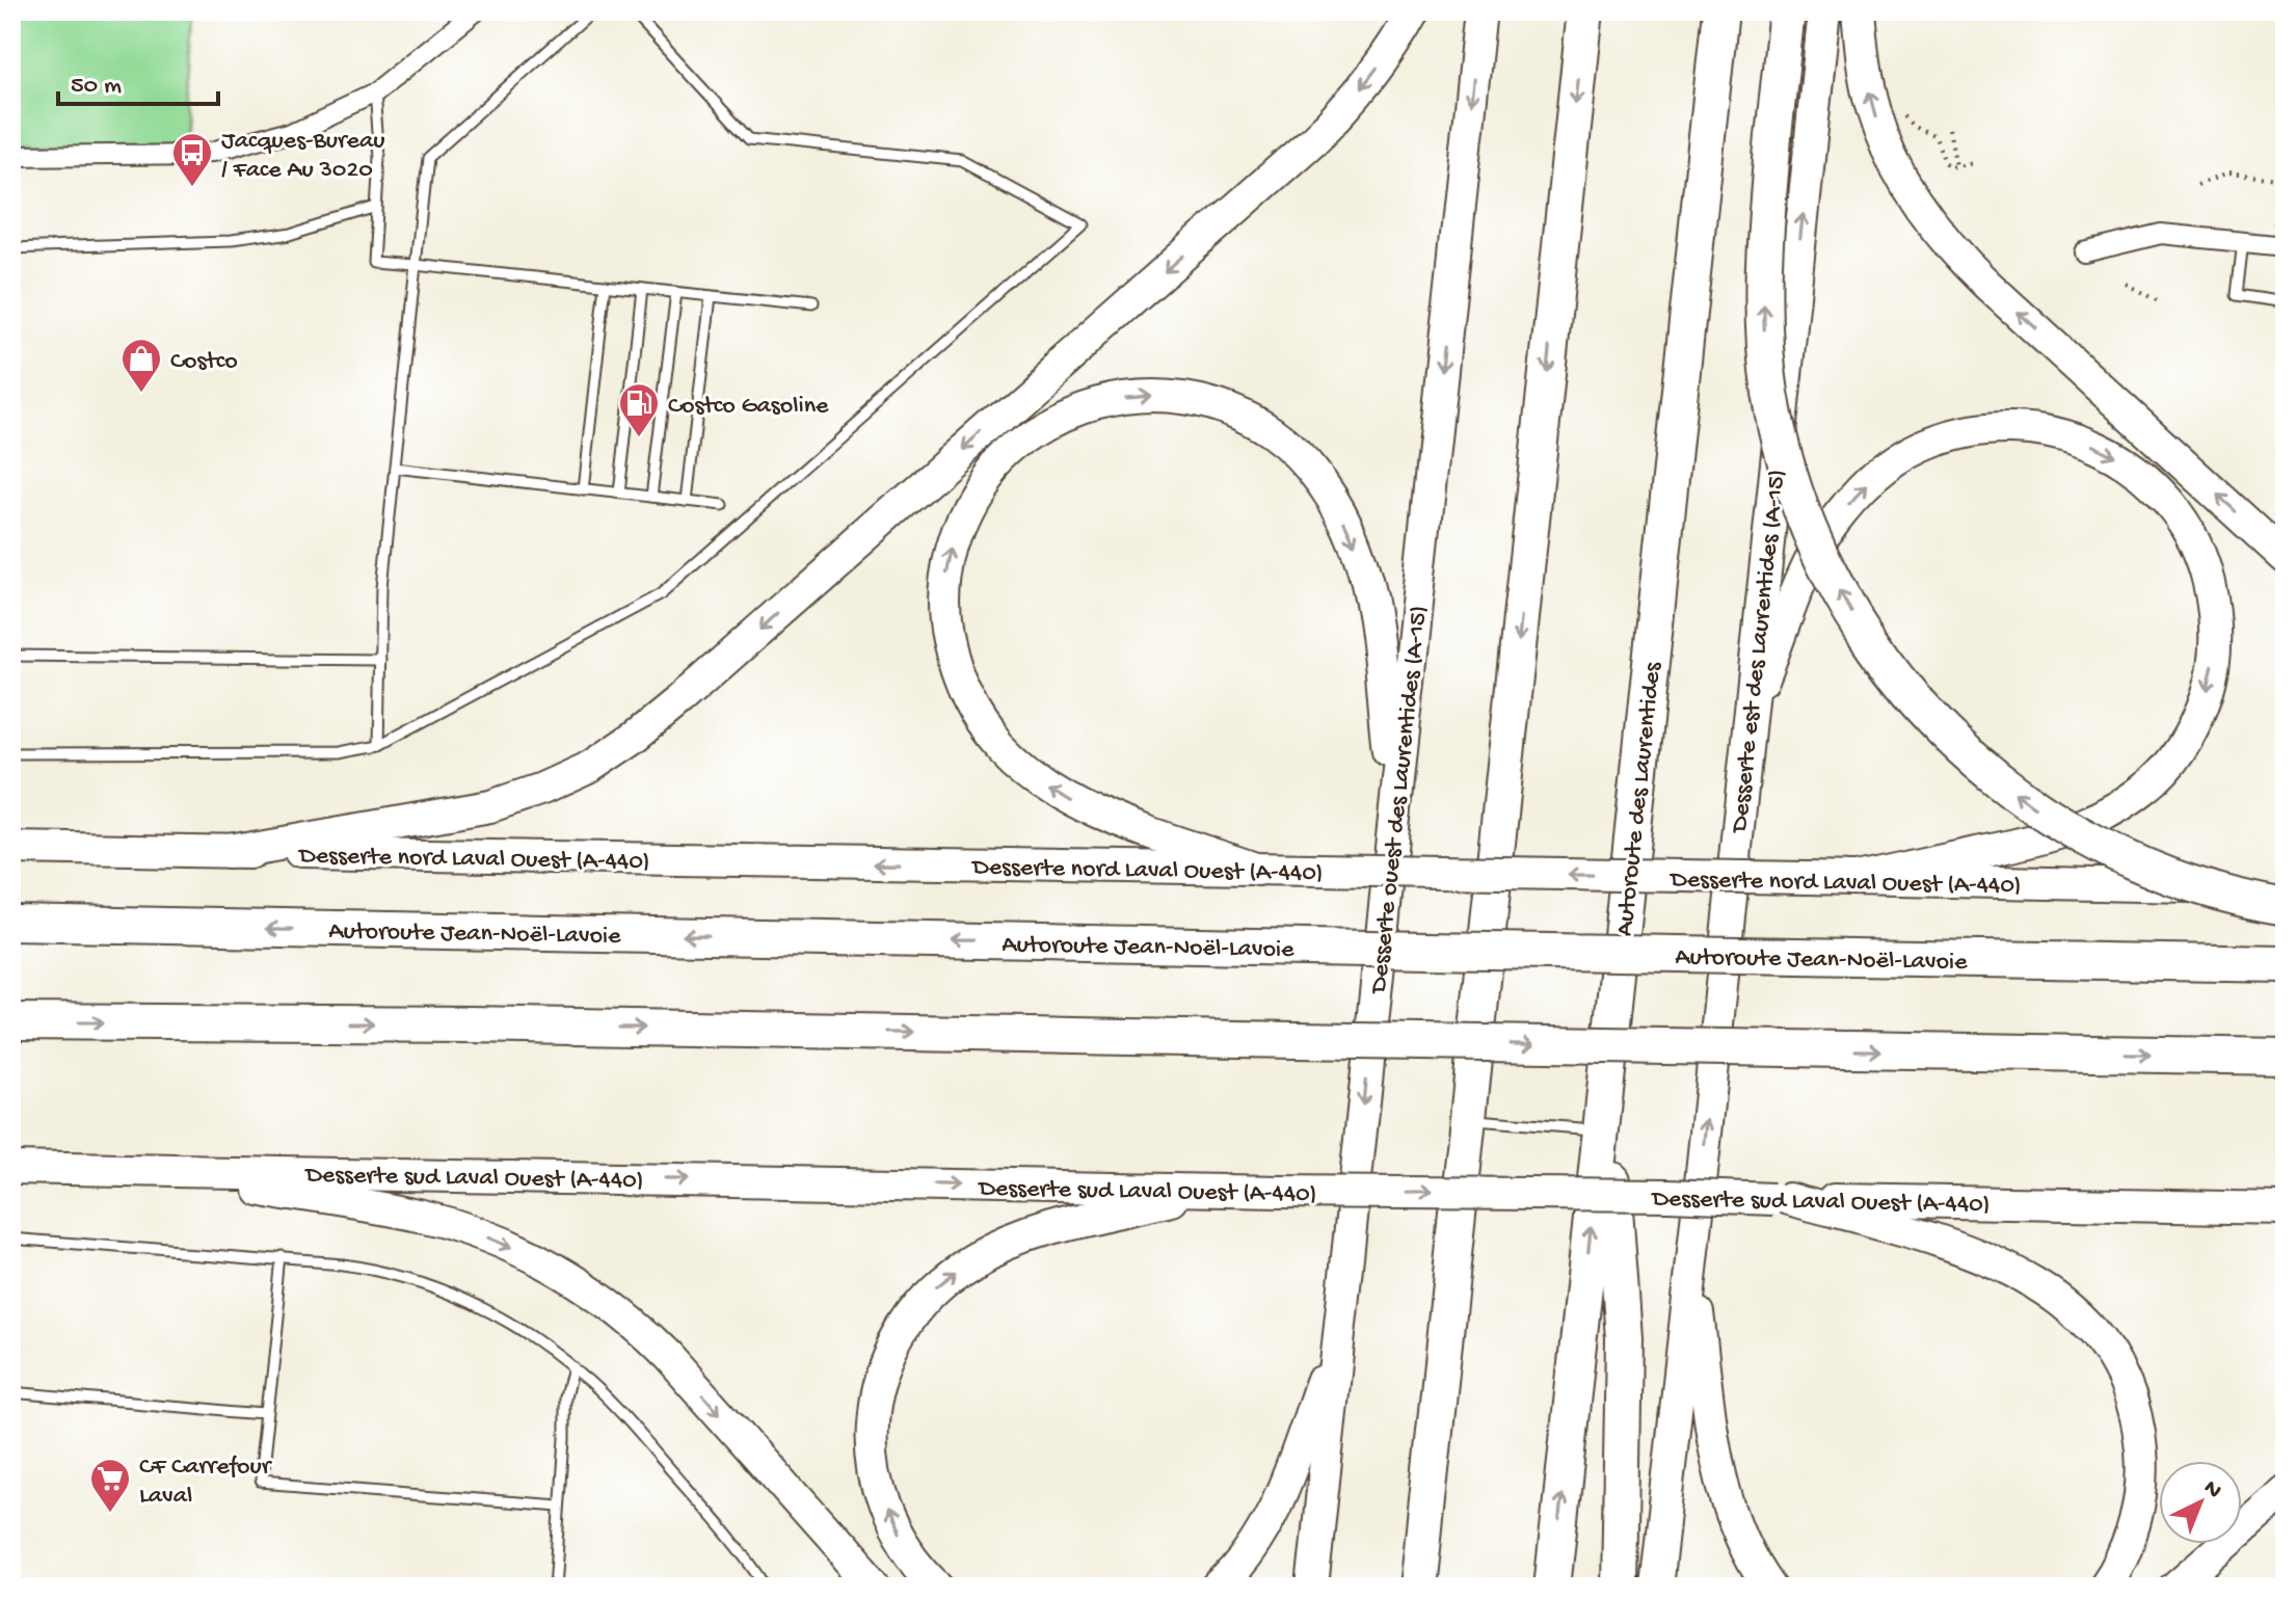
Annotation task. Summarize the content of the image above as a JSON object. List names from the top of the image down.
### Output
{
  "streets": {
    "highway": ["Autoroute des Laurentides", "Autoroute Jean-Noël-Lavoie"],
    "main road": [
      "Desserte est des Laurentides (A-15)",
      "Desserte ouest des Laurentides (A-15)",
      "Desserte nord Laval Ouest (A-440)",
      "Desserte sud Laval Ouest (A-440)"
    ]
  },
  "one_way": [
    "Desserte est des Laurentides (A-15)",
    "Desserte ouest des Laurentides (A-15)",
    "Desserte nord Laval Ouest (A-440)",
    "Desserte sud Laval Ouest (A-440)"
  ],
  "places": {
    "bus stop": ["Jacques-Bureau / Face Au 3020"],
    "shop": ["Costco"],
    "fuel station": ["Costco Gasoline"],
    "supermarket": ["CF Carrefour Laval"]
  },
  "scale_bar": "50 m",
  "north": "top right"
}
